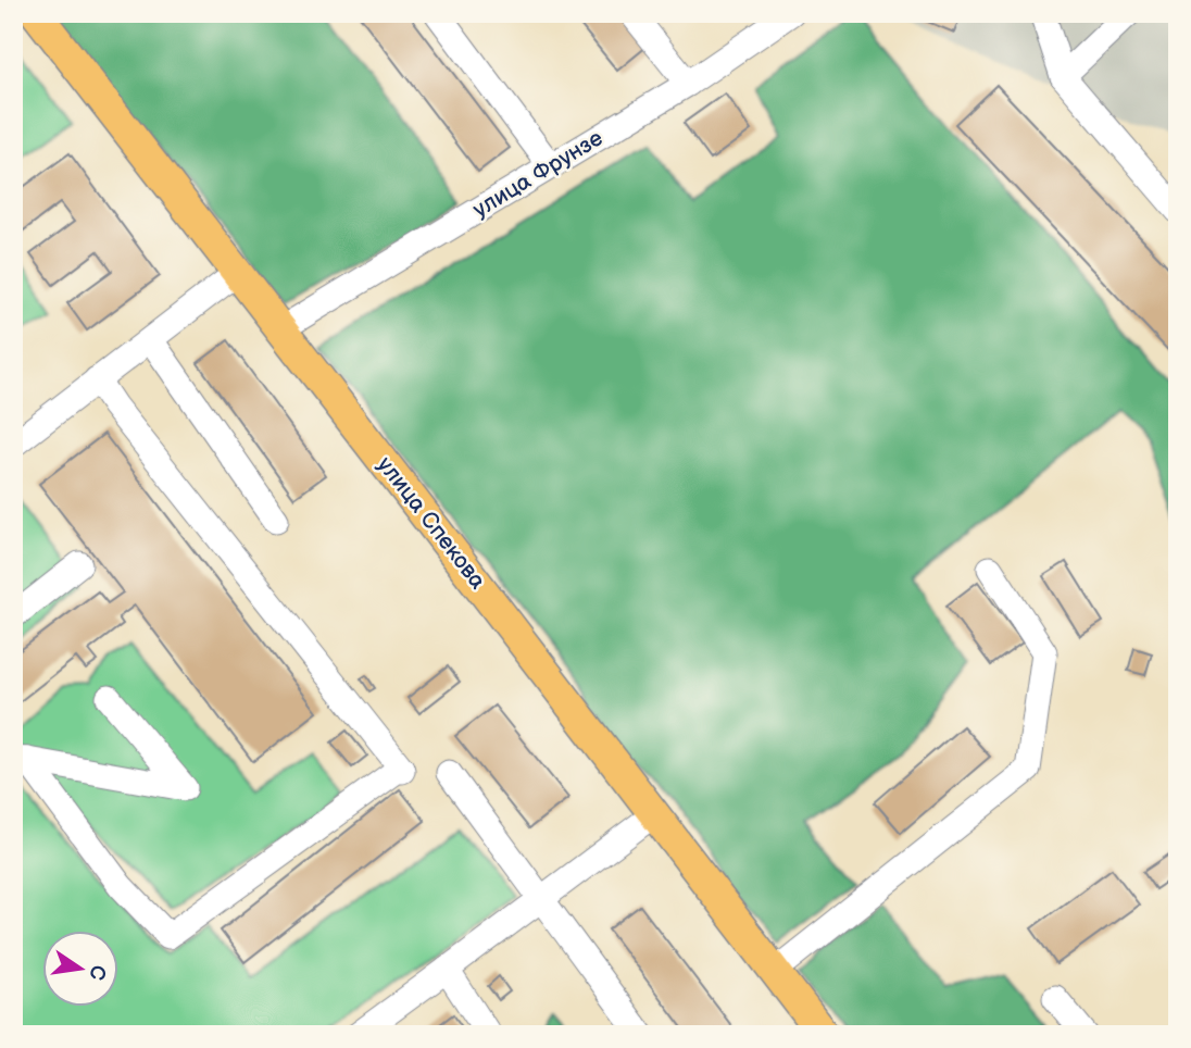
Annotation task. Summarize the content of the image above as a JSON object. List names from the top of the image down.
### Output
{
  "streets": {
    "main road": ["улица Спекова"],
    "street": ["улица Фрунзе"]
  },
  "crossings": [
    ["улица Фрунзе", "улица Спекова"]
  ],
  "north": "right"
}
